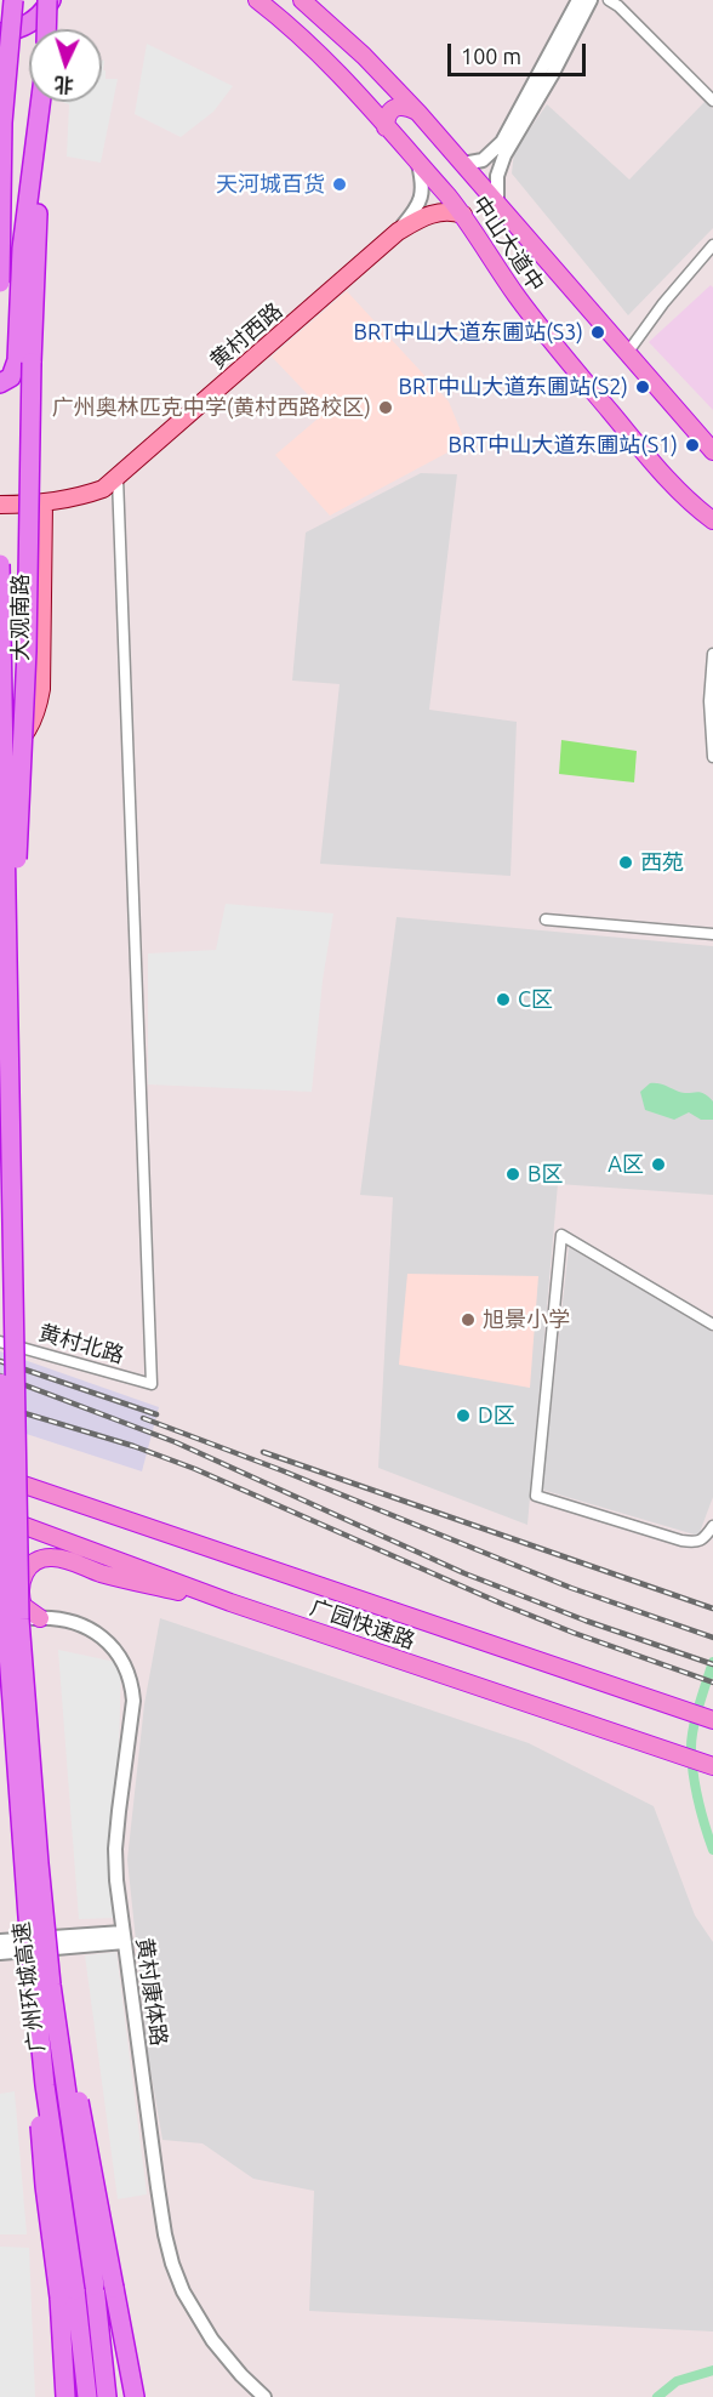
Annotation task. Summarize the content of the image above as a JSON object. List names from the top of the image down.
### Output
{
  "streets": {
    "highway": ["中山大道中", "广园快速路", "广州环城高速"],
    "main road": ["黄村西路", "大观南路"],
    "street": ["黄村北路", "黄村康体路"]
  },
  "crossings": [
    ["中山大道中", "黄村西路"],
    ["黄村西路", "大观南路"],
    ["黄村西路", "黄村北路"]
  ],
  "places": [
    "天河城百货",
    "BRT中山大道东圃站(S3)",
    "BRT中山大道东圃站(S2)",
    "广州奥林匹克中学(黄村西路校区)",
    "BRT中山大道东圃站(S1)",
    "西苑",
    "C区",
    "A区",
    "B区",
    "旭景小学",
    "D区"
  ],
  "scale_bar": "100 m",
  "north": "bottom"
}
